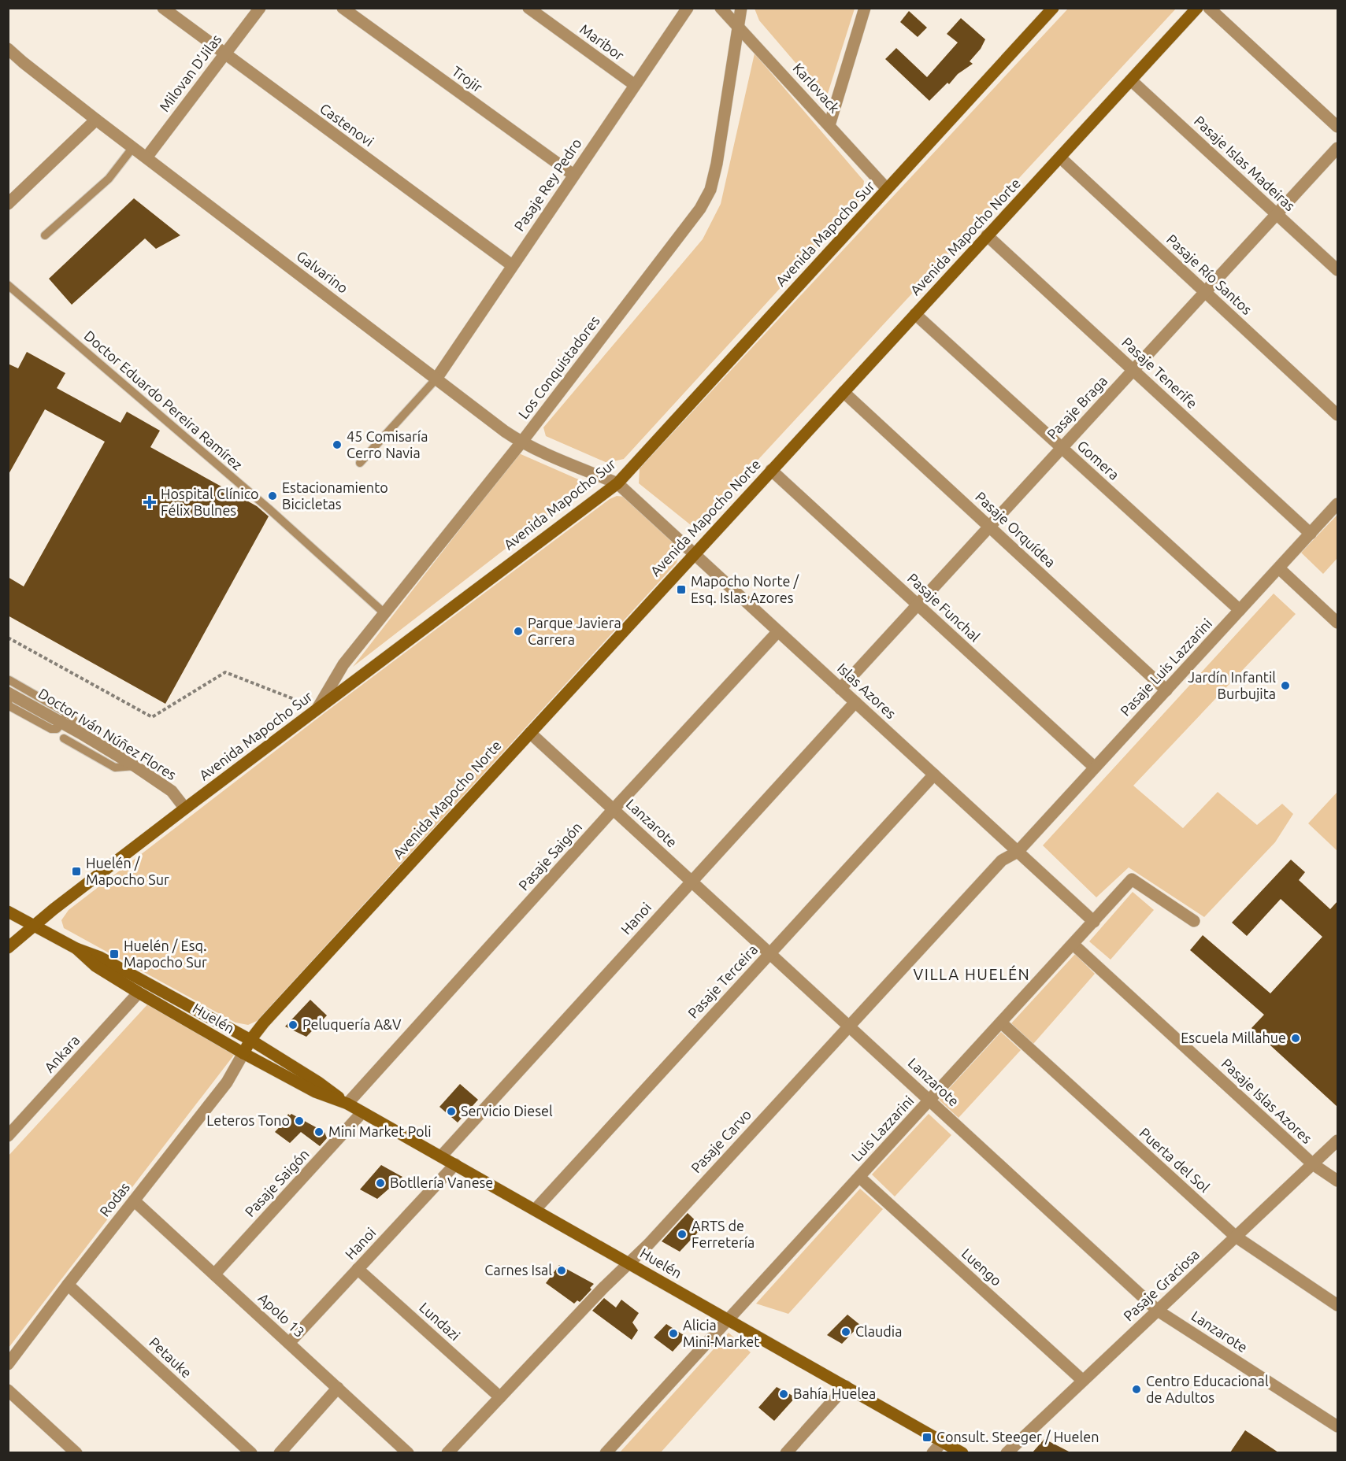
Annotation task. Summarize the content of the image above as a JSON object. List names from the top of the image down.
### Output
{
  "streets": {
    "main road": ["Avenida Mapocho Sur", "Avenida Mapocho Norte", "Huelén"],
    "street": [
      "Maribor",
      "Milovan D'Jilas",
      "Trojir",
      "Karlovack",
      "Castenovi",
      "Pasaje Islas Madeiras",
      "Pasaje Rey Pedro",
      "Galvarino",
      "Pasaje Río Santos",
      "Los Conquistadores",
      "Pasaje Tenerife",
      "Pasaje Braga",
      "Gomera",
      "Pasaje Orquídea",
      "Pasaje Funchal",
      "Pasaje Luis Lazzarini",
      "Islas Azores",
      "Doctor Iván Núñez Flores",
      "Lanzarote",
      "Pasaje Saigón",
      "Hanoi",
      "Pasaje Terceira",
      "Ankara",
      "Pasaje Islas Azores",
      "Luis Lazzarini",
      "Pasaje Carvo",
      "Puerta del Sol",
      "Rodas",
      "Luengo",
      "Pasaje Graciosa",
      "Apolo 13",
      "Lundazi",
      "Petauke"
    ],
    "lane": ["Doctor Eduardo Pereira Ramírez"]
  },
  "crossings": [
    ["Maribor", "Pasaje Rey Pedro"],
    ["Milovan D'Jilas", "Castenovi"],
    ["Milovan D'Jilas", "Galvarino"],
    ["Trojir", "Pasaje Rey Pedro"],
    ["Karlovack", "Avenida Mapocho Sur"],
    ["Karlovack", "Los Conquistadores"],
    ["Castenovi", "Pasaje Rey Pedro"],
    ["Pasaje Islas Madeiras", "Avenida Mapocho Norte"],
    ["Pasaje Islas Madeiras", "Pasaje Braga"],
    ["Pasaje Rey Pedro", "Galvarino"],
    ["Avenida Mapocho Sur", "Galvarino"],
    ["Avenida Mapocho Sur", "Los Conquistadores"],
    ["Avenida Mapocho Sur", "Islas Azores"],
    ["Avenida Mapocho Sur", "Doctor Iván Núñez Flores"],
    ["Avenida Mapocho Sur", "Huelén"],
    ["Avenida Mapocho Norte", "Pasaje Río Santos"],
    ["Avenida Mapocho Norte", "Pasaje Tenerife"],
    ["Avenida Mapocho Norte", "Gomera"],
    ["Avenida Mapocho Norte", "Pasaje Orquídea"],
    ["Avenida Mapocho Norte", "Pasaje Funchal"],
    ["Avenida Mapocho Norte", "Islas Azores"],
    ["Avenida Mapocho Norte", "Lanzarote"],
    ["Avenida Mapocho Norte", "Huelén"],
    ["Avenida Mapocho Norte", "Rodas"],
    ["Galvarino", "Los Conquistadores"],
    ["Galvarino", "Islas Azores"],
    ["Pasaje Río Santos", "Pasaje Braga"],
    ["Los Conquistadores", "Doctor Eduardo Pereira Ramírez"],
    ["Pasaje Tenerife", "Pasaje Braga"],
    ["Pasaje Tenerife", "Pasaje Luis Lazzarini"],
    ["Pasaje Braga", "Gomera"],
    ["Pasaje Braga", "Pasaje Orquídea"],
    ["Pasaje Braga", "Pasaje Funchal"],
    ["Pasaje Braga", "Islas Azores"],
    ["Gomera", "Pasaje Luis Lazzarini"],
    ["Pasaje Orquídea", "Pasaje Luis Lazzarini"],
    ["Pasaje Funchal", "Pasaje Luis Lazzarini"],
    ["Pasaje Luis Lazzarini", "Islas Azores"],
    ["Pasaje Luis Lazzarini", "Pasaje Carvo"],
    ["Islas Azores", "Pasaje Saigón"],
    ["Islas Azores", "Hanoi"],
    ["Islas Azores", "Pasaje Terceira"],
    ["Islas Azores", "Luis Lazzarini"],
    ["Islas Azores", "Pasaje Carvo"],
    ["Lanzarote", "Pasaje Saigón"],
    ["Lanzarote", "Hanoi"],
    ["Lanzarote", "Pasaje Terceira"],
    ["Lanzarote", "Luis Lazzarini"],
    ["Lanzarote", "Pasaje Carvo"],
    ["Lanzarote", "Pasaje Graciosa"],
    ["Pasaje Saigón", "Huelén"],
    ["Pasaje Saigón", "Apolo 13"],
    ["Hanoi", "Huelén"],
    ["Hanoi", "Apolo 13"],
    ["Hanoi", "Lundazi"],
    ["Pasaje Terceira", "Huelén"],
    ["Huelén", "Ankara"],
    ["Huelén", "Luis Lazzarini"],
    ["Huelén", "Pasaje Carvo"],
    ["Huelén", "Rodas"],
    ["Pasaje Islas Azores", "Luis Lazzarini"],
    ["Pasaje Islas Azores", "Pasaje Graciosa"],
    ["Luis Lazzarini", "Puerta del Sol"],
    ["Luis Lazzarini", "Luengo"],
    ["Pasaje Carvo", "Lundazi"],
    ["Puerta del Sol", "Pasaje Graciosa"],
    ["Rodas", "Apolo 13"],
    ["Rodas", "Petauke"],
    ["Luengo", "Pasaje Graciosa"]
  ],
  "districts": ["VILLA HUELÉN"],
  "places": {
    "other": [
      "45 Comisaría Cerro Navia",
      "Estacionamiento Bicicletas",
      "Parque Javiera Carrera",
      "Jardín Infantil Burbujita",
      "Peluquería A&V",
      "Escuela Millahue",
      "Servicio Diesel",
      "Leteros Tono",
      "Mini Market Poli",
      "Botllería Vanese",
      "ARTS de Ferretería",
      "Carnes Isal",
      "Claudia",
      "Alicia Mini-Market",
      "Centro Educacional de Adultos",
      "Bahía Huelea"
    ],
    "health": ["Hospital Clínico Félix Bulnes"],
    "transit": [
      "Mapocho Norte / Esq. Islas Azores",
      "Huelén / Mapocho Sur",
      "Huelén / Esq. Mapocho Sur",
      "Consult. Steeger / Huelen"
    ]
  }
}
